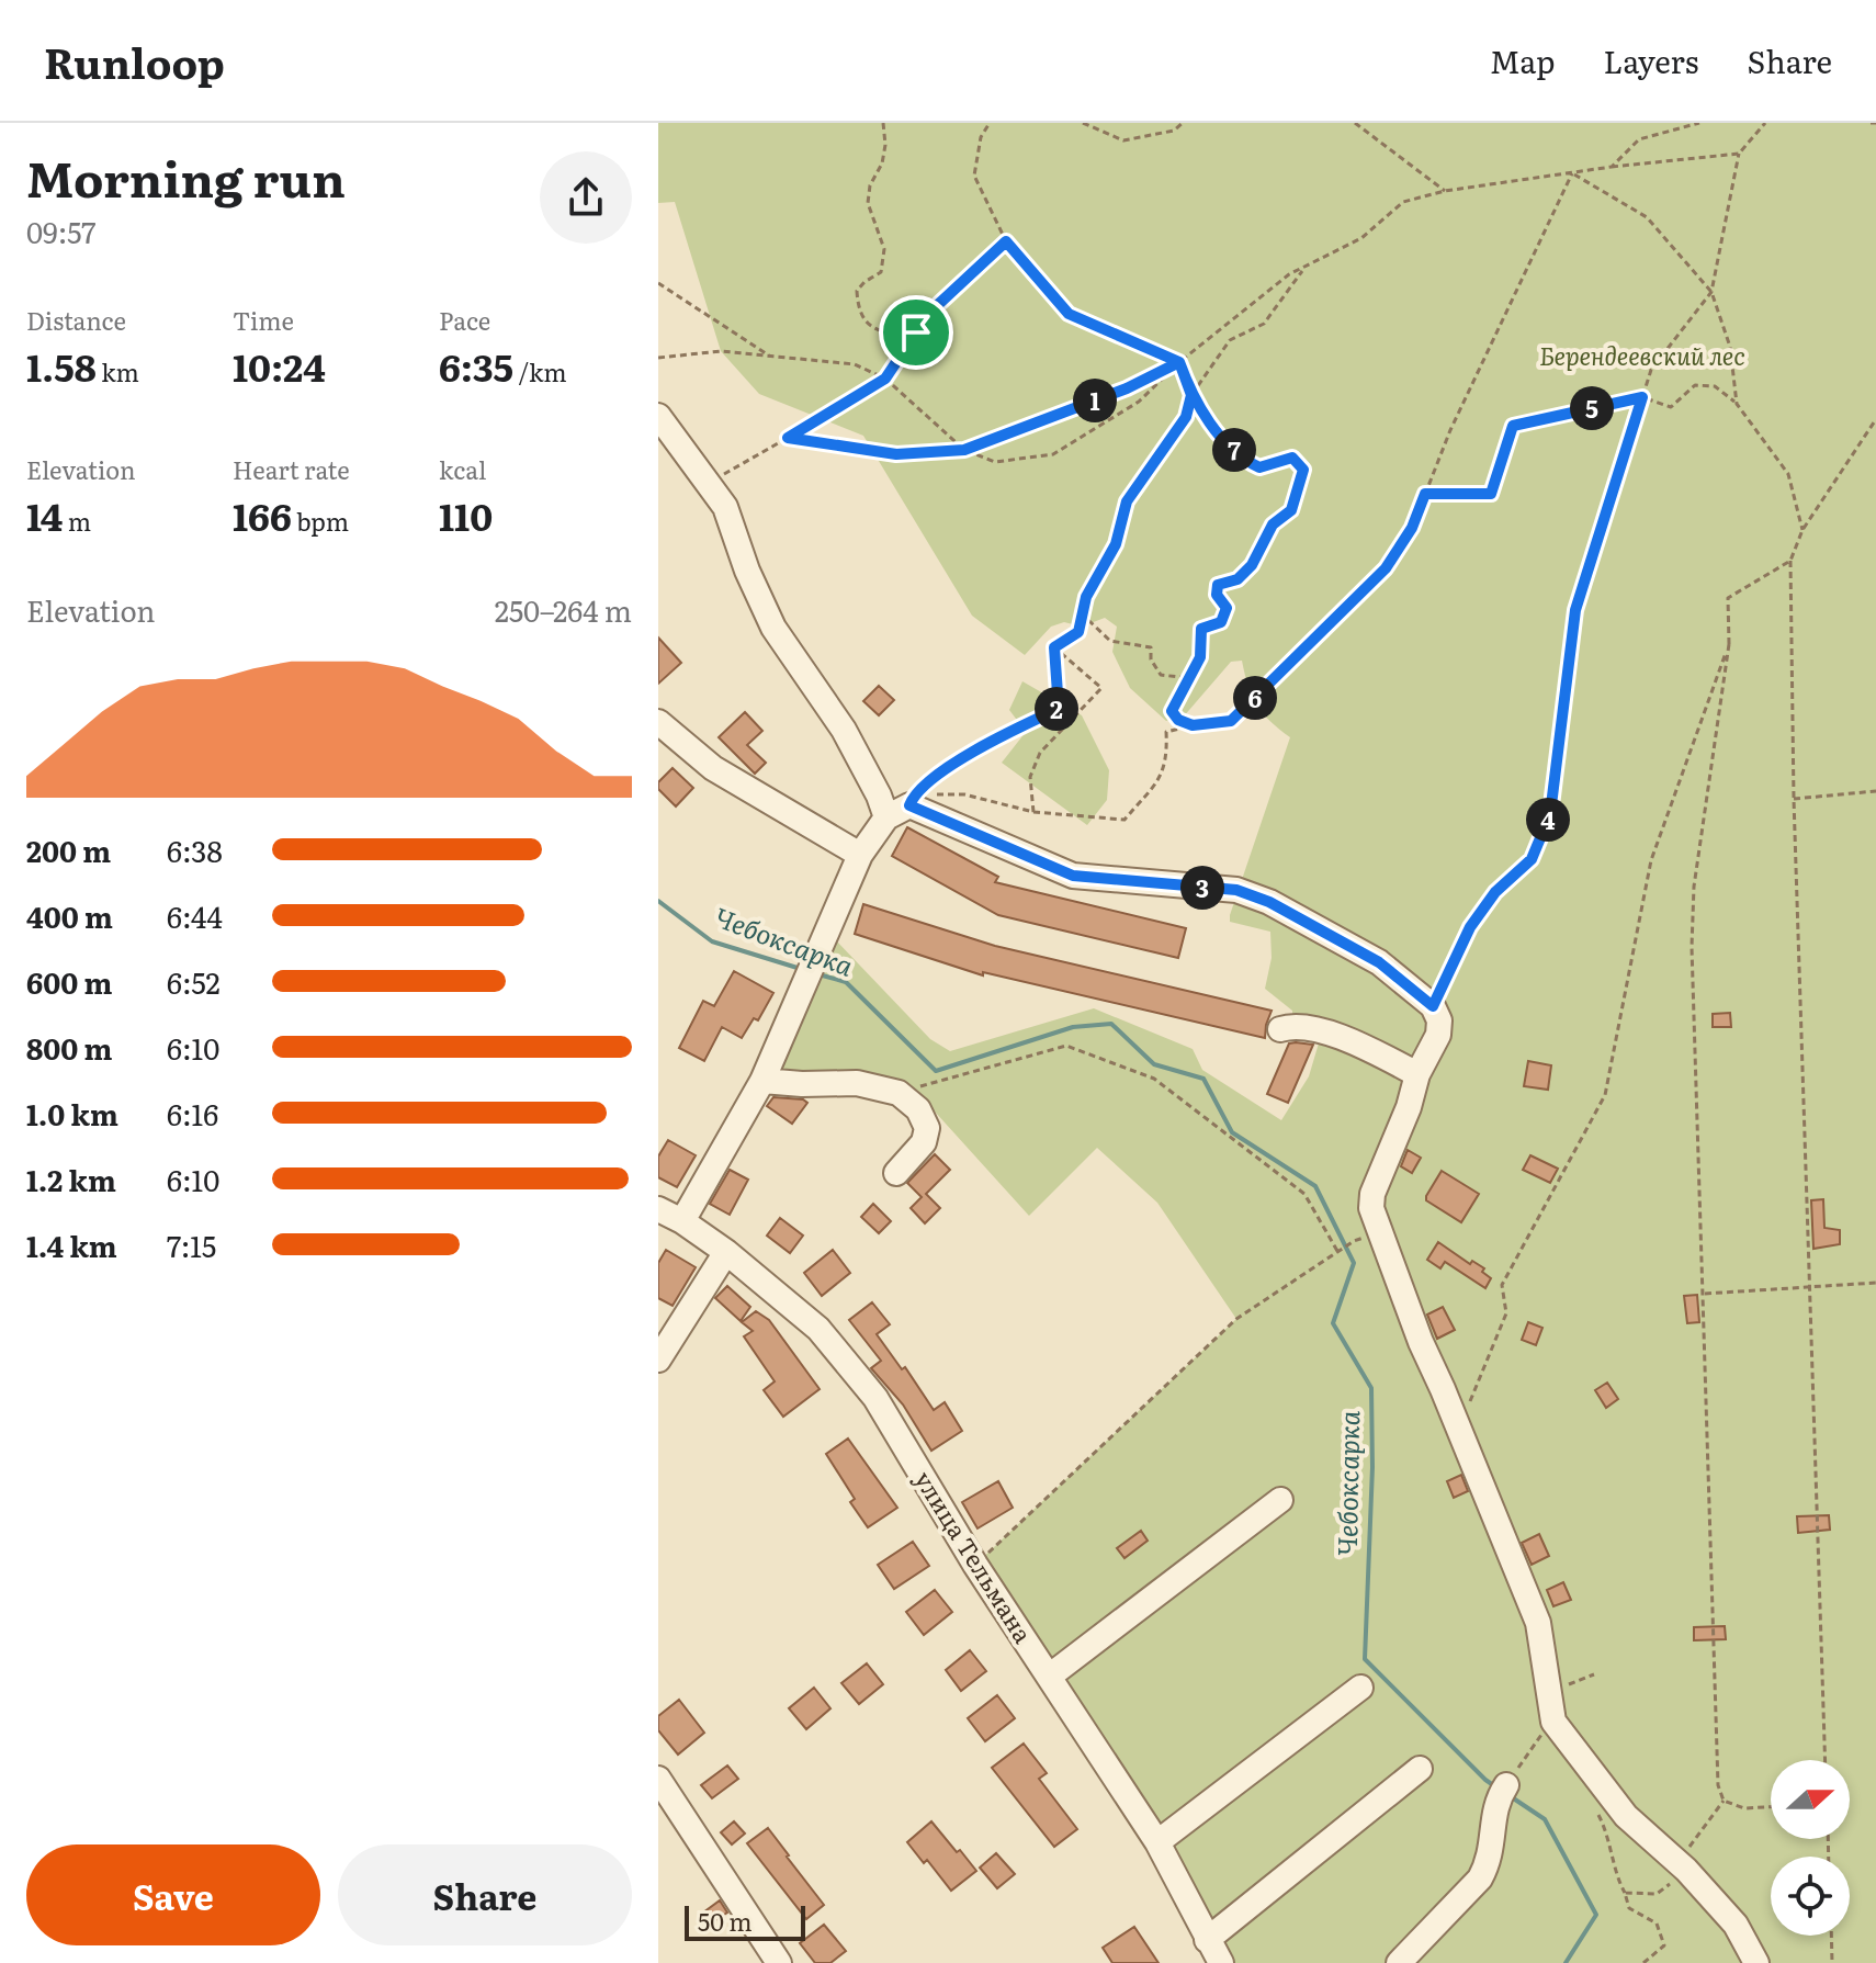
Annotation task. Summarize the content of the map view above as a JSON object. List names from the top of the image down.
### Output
{
  "streets": {
    "street": ["улица Тельмана"]
  },
  "water": ["Чебоксарка"],
  "parks": ["Берендеевский лес"],
  "scale_bar": "50 m",
  "north": "right",
  "page": {
    "header": "Runloop",
    "nav": ["Map", "Layers", "Share"],
    "heading": ["Morning run", "09:57"],
    "stats": [
      ["Distance", "1.58 km"],
      ["Time", "10:24"],
      ["Pace", "6:35 /km"],
      ["Elevation", "14 m"],
      ["Heart rate", "166 bpm"],
      ["kcal", "110"]
    ],
    "pins": [
      "1",
      "5",
      "7",
      "6",
      "2",
      "4",
      "3"
    ],
    "chart": ["Elevation", "250–264 m"],
    "list": [
      {
        "name": "200 m",
        "note": "6:38"
      },
      {
        "name": "400 m",
        "note": "6:44"
      },
      {
        "name": "600 m",
        "note": "6:52"
      },
      {
        "name": "800 m",
        "note": "6:10"
      },
      {
        "name": "1.0 km",
        "note": "6:16"
      },
      {
        "name": "1.2 km",
        "note": "6:10"
      },
      {
        "name": "1.4 km",
        "note": "7:15"
      }
    ],
    "buttons": ["Save", "Share"],
    "scale": "50 m"
  }
}
